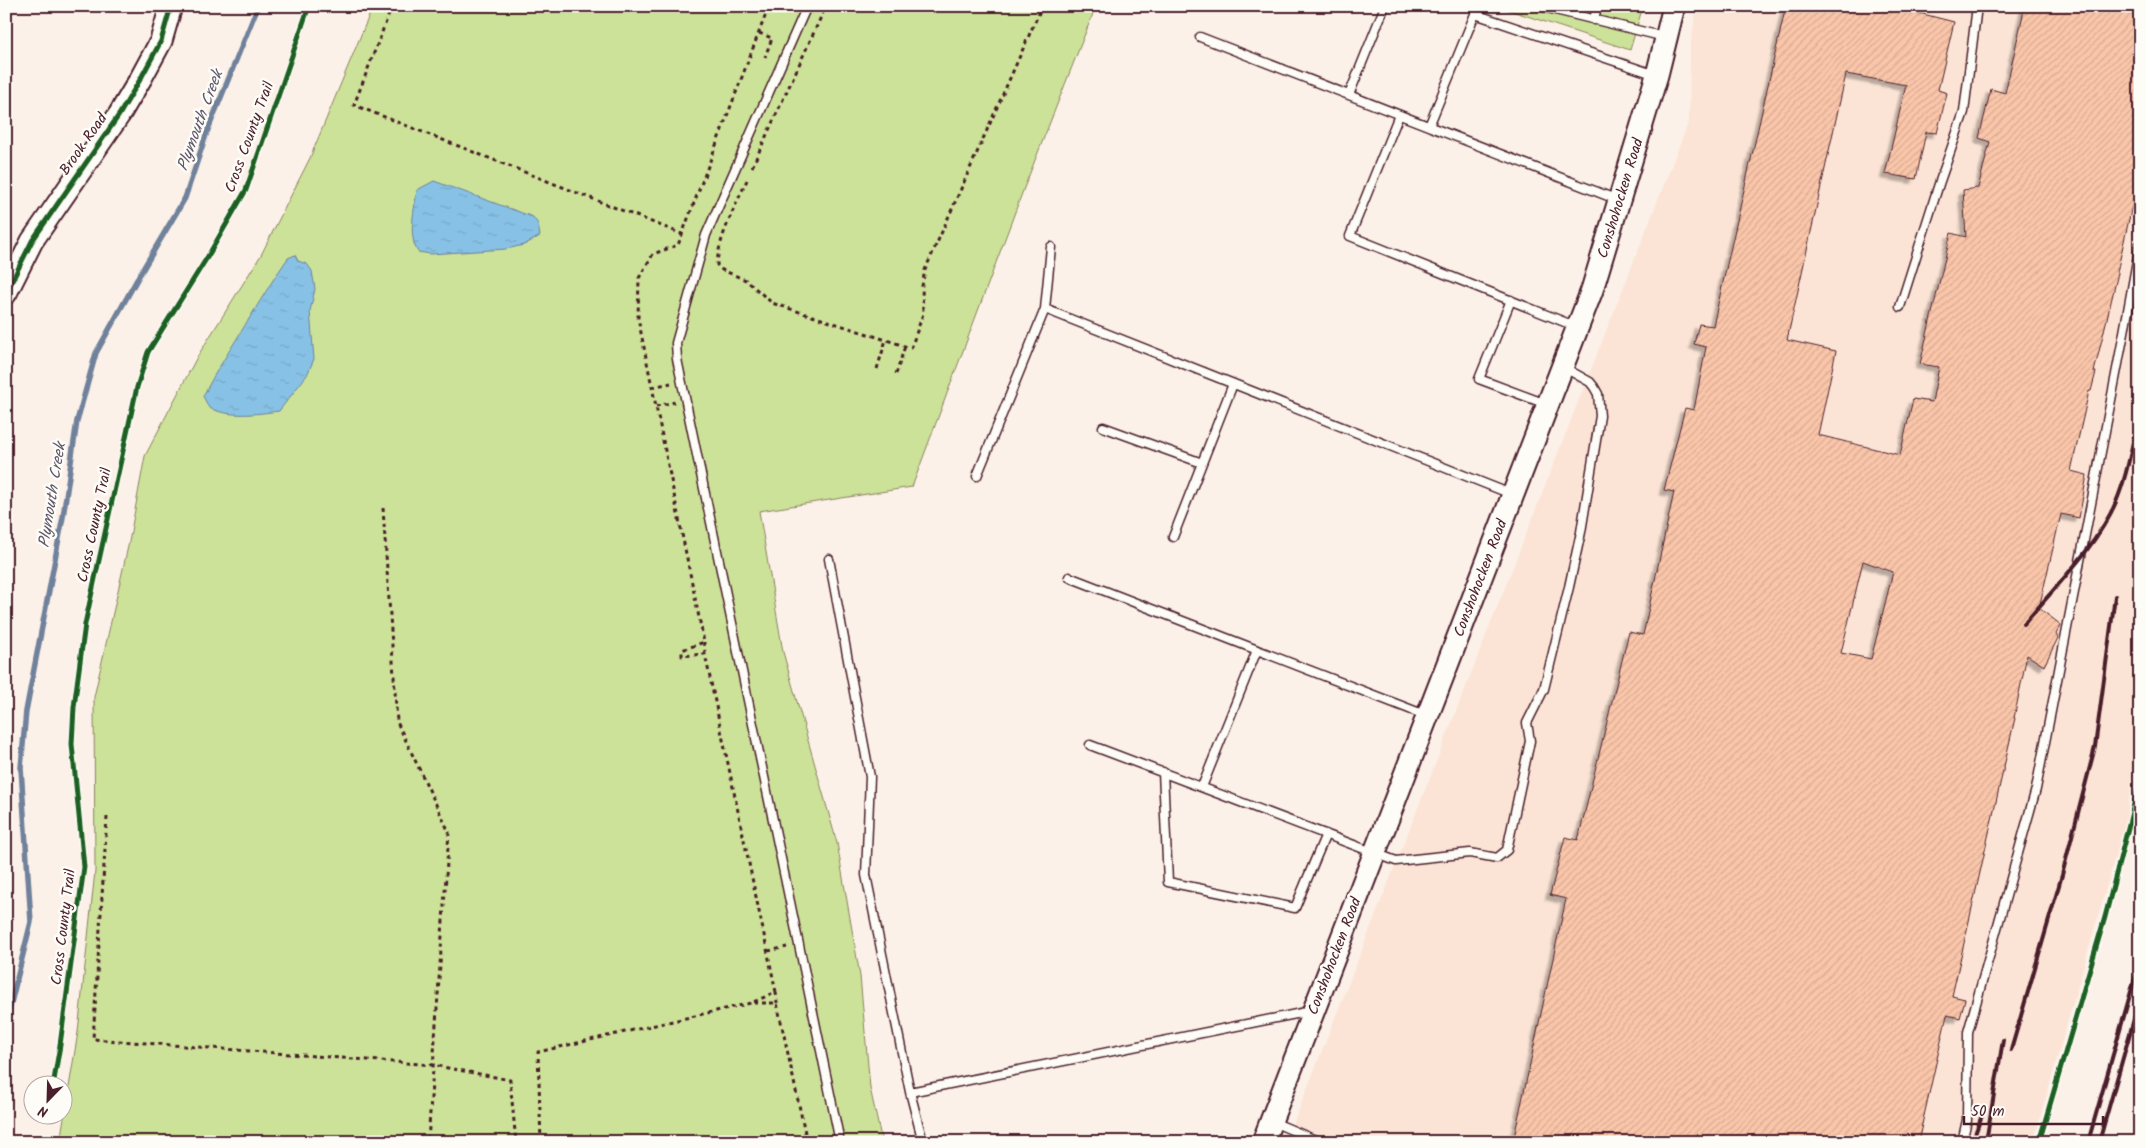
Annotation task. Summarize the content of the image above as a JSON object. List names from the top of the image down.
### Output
{
  "streets": {
    "main road": ["Brook Road", "Conshohocken Road"],
    "cycle path": ["Cross County Trail"]
  },
  "water": ["Plymouth Creek"],
  "scale_bar": "50 m",
  "north": "bottom left"
}
